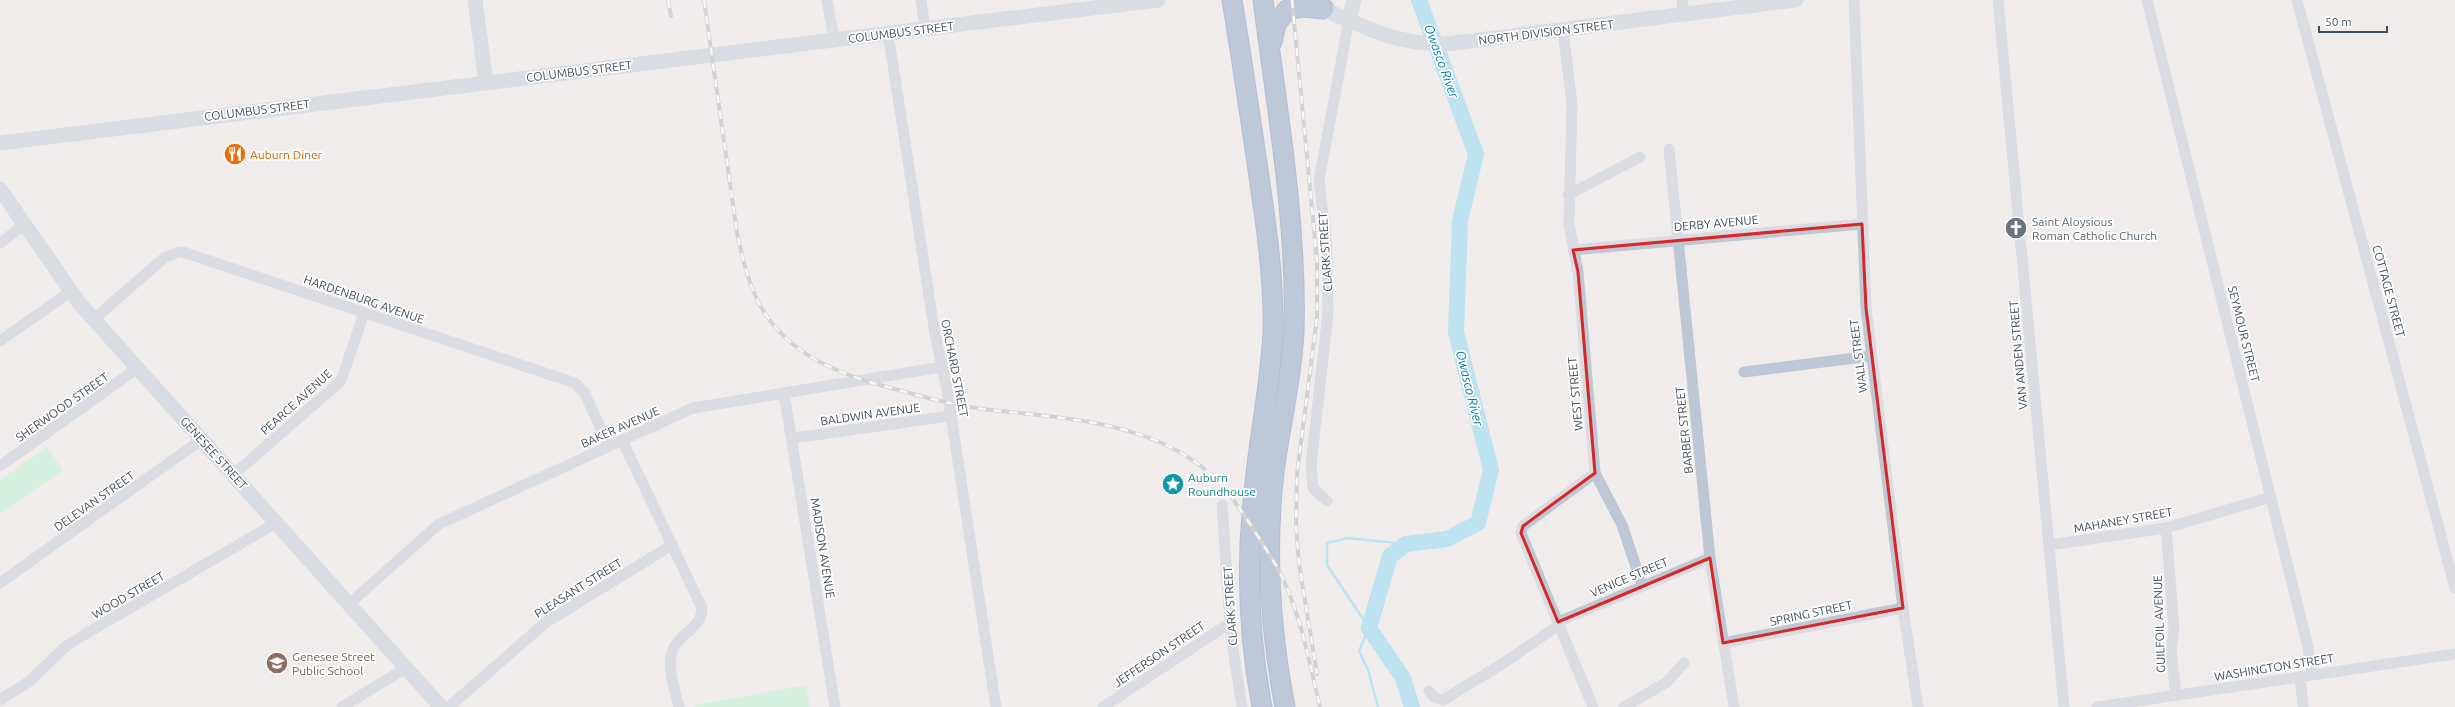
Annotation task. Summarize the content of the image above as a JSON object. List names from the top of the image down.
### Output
{
  "streets": {
    "street": [
      "COLUMBUS STREET",
      "NORTH DIVISION STREET",
      "DERBY AVENUE",
      "CLARK STREET",
      "COTTAGE STREET",
      "HARDENBURG AVENUE",
      "SEYMOUR STREET",
      "VAN ANDEN STREET",
      "WALL STREET",
      "ORCHARD STREET",
      "WEST STREET",
      "PEARCE AVENUE",
      "SHERWOOD STREET",
      "BALDWIN AVENUE",
      "BAKER AVENUE",
      "BARBER STREET",
      "GENESEE STREET",
      "DELEVAN STREET",
      "MAHANEY STREET",
      "MADISON AVENUE",
      "VENICE STREET",
      "PLEASANT STREET",
      "WOOD STREET",
      "SPRING STREET",
      "GUILFOIL AVENUE",
      "JEFFERSON STREET",
      "WASHINGTON STREET"
    ]
  },
  "crossings": [
    ["COLUMBUS STREET", "ORCHARD STREET"],
    ["NORTH DIVISION STREET", "CLARK STREET"],
    ["NORTH DIVISION STREET", "WEST STREET"],
    ["DERBY AVENUE", "WALL STREET"],
    ["DERBY AVENUE", "WEST STREET"],
    ["DERBY AVENUE", "BARBER STREET"],
    ["CLARK STREET", "JEFFERSON STREET"],
    ["HARDENBURG AVENUE", "PEARCE AVENUE"],
    ["HARDENBURG AVENUE", "BAKER AVENUE"],
    ["HARDENBURG AVENUE", "GENESEE STREET"],
    ["SEYMOUR STREET", "MAHANEY STREET"],
    ["SEYMOUR STREET", "WASHINGTON STREET"],
    ["VAN ANDEN STREET", "MAHANEY STREET"],
    ["WALL STREET", "SPRING STREET"],
    ["ORCHARD STREET", "BALDWIN AVENUE"],
    ["ORCHARD STREET", "BAKER AVENUE"],
    ["PEARCE AVENUE", "GENESEE STREET"],
    ["SHERWOOD STREET", "GENESEE STREET"],
    ["BALDWIN AVENUE", "MADISON AVENUE"],
    ["BAKER AVENUE", "GENESEE STREET"],
    ["BAKER AVENUE", "MADISON AVENUE"],
    ["BARBER STREET", "VENICE STREET"],
    ["BARBER STREET", "SPRING STREET"],
    ["GENESEE STREET", "DELEVAN STREET"],
    ["GENESEE STREET", "WOOD STREET"],
    ["MAHANEY STREET", "GUILFOIL AVENUE"],
    ["GUILFOIL AVENUE", "WASHINGTON STREET"]
  ],
  "water": ["Owasco River"],
  "places": {
    "restaurant": ["Auburn Diner"],
    "church": ["Saint Aloysious Roman Catholic Church"],
    "place": ["Auburn Roundhouse"],
    "school or university": ["Genesee Street Public School"]
  },
  "scale_bar": "50 m"
}
